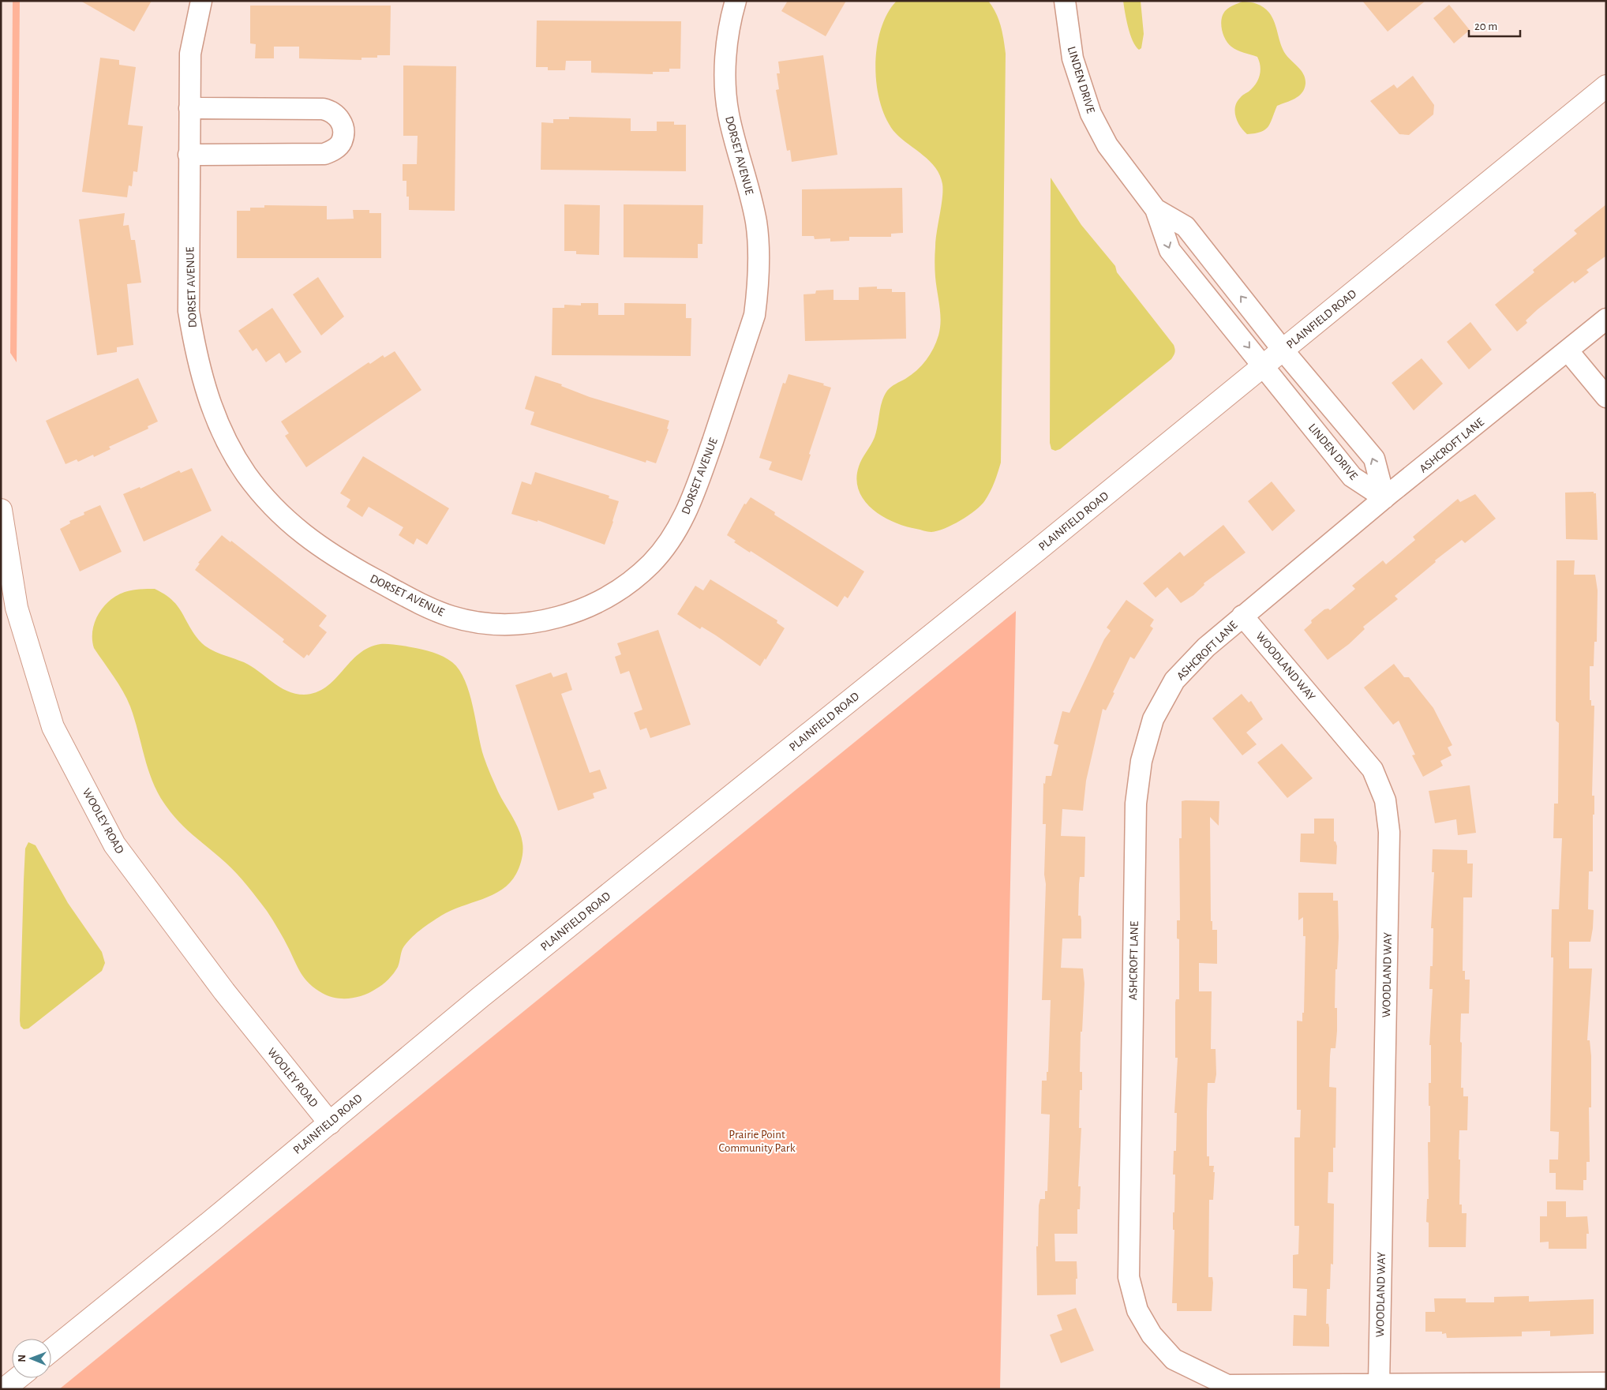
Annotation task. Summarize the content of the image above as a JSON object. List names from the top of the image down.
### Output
{
  "streets": {
    "main road": ["PLAINFIELD ROAD", "WOOLEY ROAD"],
    "street": [
      "LINDEN DRIVE",
      "DORSET AVENUE",
      "ASHCROFT LANE",
      "WOODLAND WAY"
    ]
  },
  "crossings": [
    ["LINDEN DRIVE", "PLAINFIELD ROAD"],
    ["LINDEN DRIVE", "ASHCROFT LANE"],
    ["PLAINFIELD ROAD", "WOOLEY ROAD"],
    ["ASHCROFT LANE", "WOODLAND WAY"]
  ],
  "parks": ["Prairie Point Community Park"],
  "scale_bar": "20 m",
  "north": "left"
}
